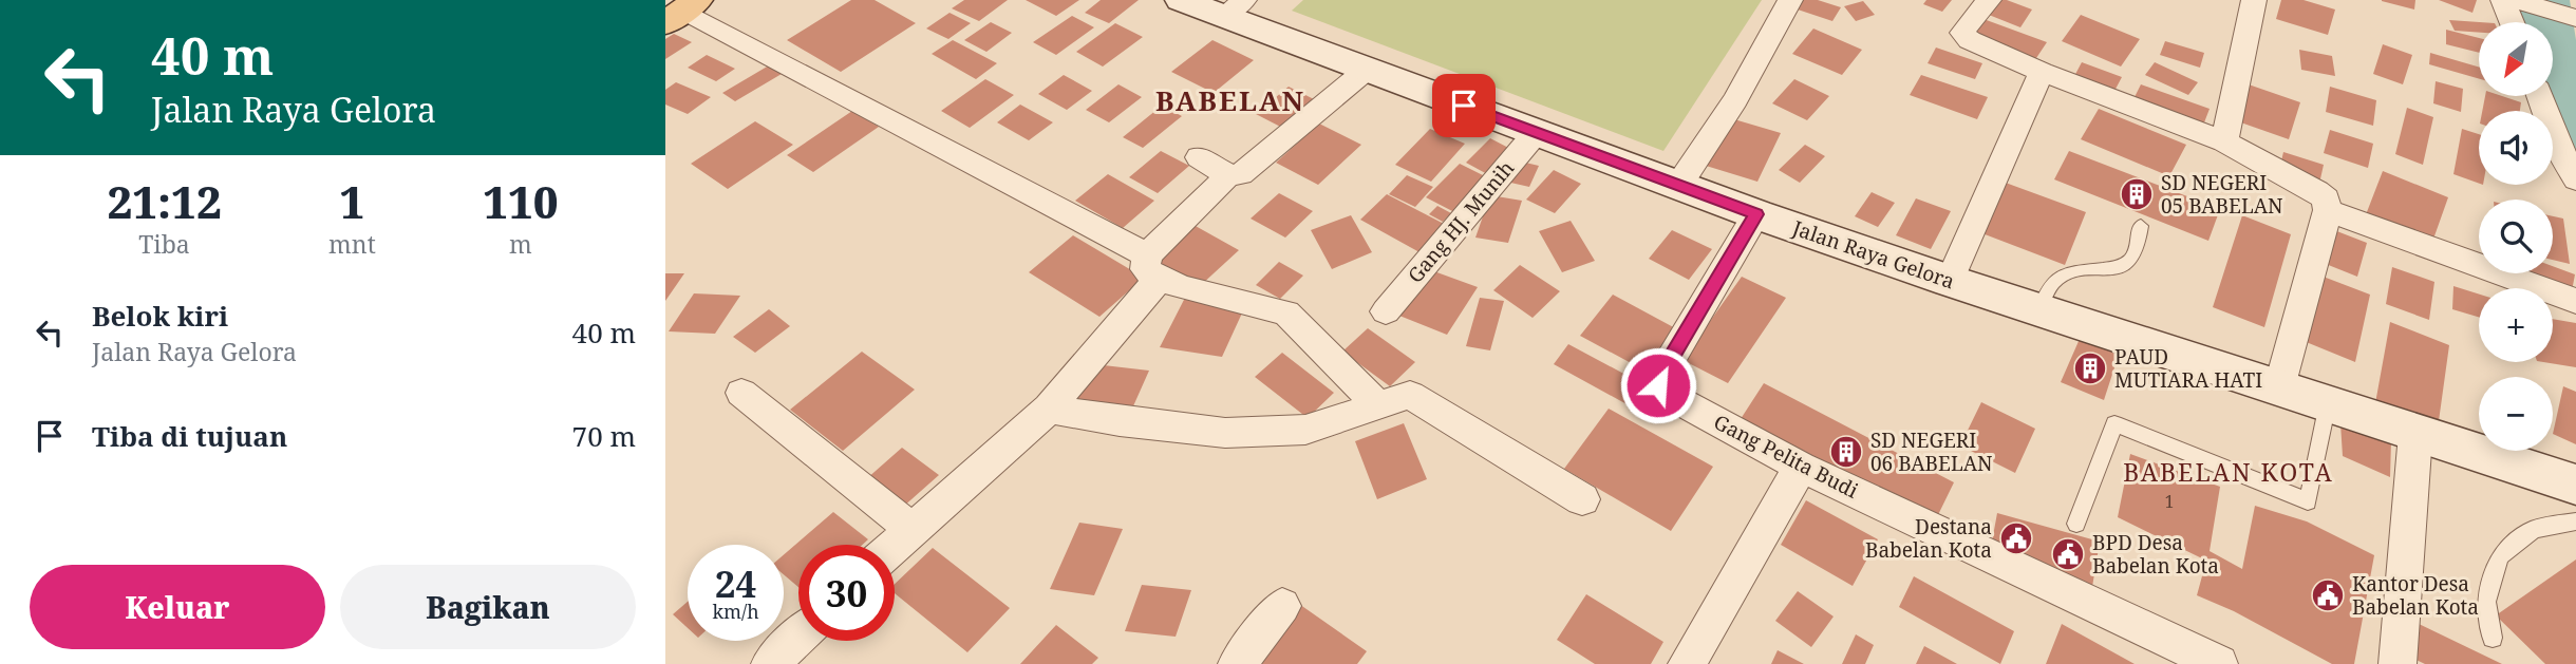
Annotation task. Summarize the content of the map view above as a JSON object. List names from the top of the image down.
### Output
{
  "streets": {
    "street": ["Gang HJ. Munih", "Jalan Raya Gelora", "Gang Pelita Budi"]
  },
  "crossings": [
    ["Gang HJ. Munih", "Jalan Raya Gelora"],
    ["Jalan Raya Gelora", "Gang Pelita Budi"]
  ],
  "districts": ["BABELAN", "BABELAN KOTA"],
  "places": {
    "building": ["SD NEGERI 05 BABELAN", "PAUD MUTIARA HATI", "SD NEGERI 06 BABELAN"],
    "public building": ["Destana Babelan Kota", "BPD Desa Babelan Kota", "Kantor Desa Babelan Kota"]
  },
  "house_numbers": ["1"],
  "north": "bottom left",
  "page": {
    "turn": ["40 m", "Jalan Raya Gelora"],
    "map_buttons": ["+", "−"],
    "eta": [
      "21:12",
      "Tiba",
      "1",
      "mnt",
      "110",
      "m"
    ],
    "list": [
      {
        "name": "Belok kiri",
        "note": "Jalan Raya Gelora",
        "value": "40 m"
      },
      {
        "name": "Tiba di tujuan",
        "value": "70 m"
      }
    ],
    "speed": "24 km/h",
    "limit": "30",
    "buttons": ["Keluar", "Bagikan"]
  }
}
